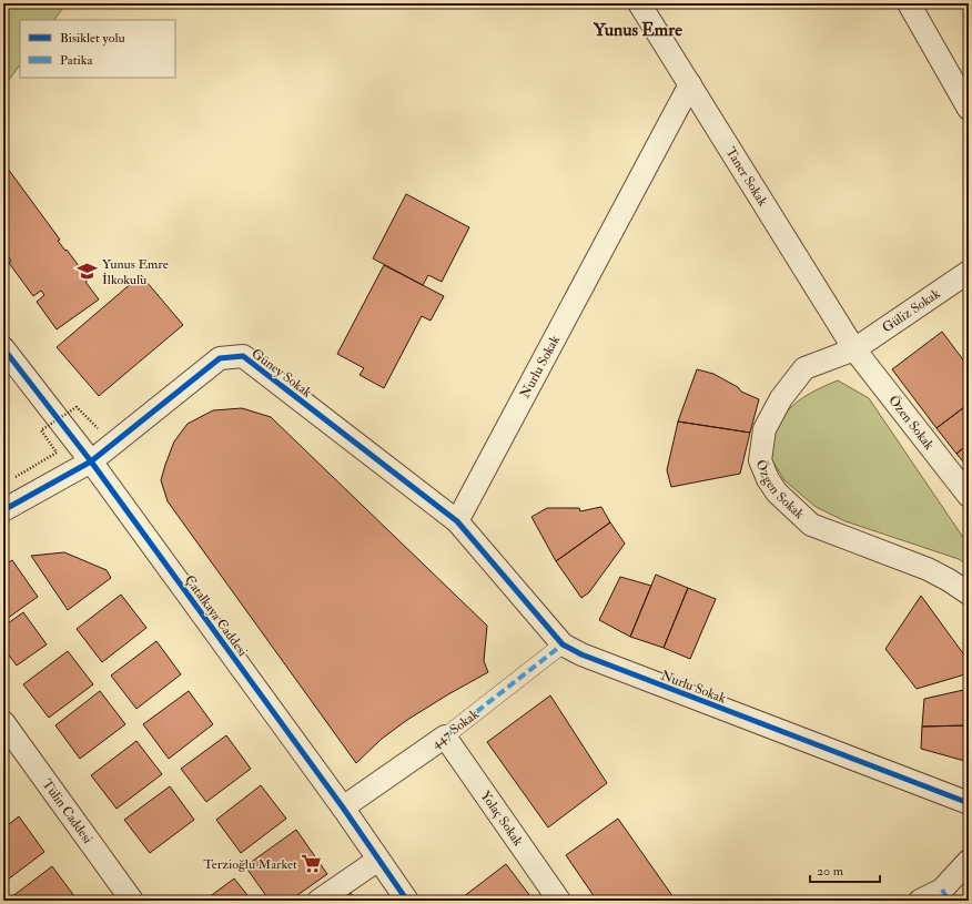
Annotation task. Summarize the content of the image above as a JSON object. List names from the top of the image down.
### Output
{
  "streets": {
    "street": [
      "Taner Sokak",
      "Güliz Sokak",
      "Nurlu Sokak",
      "Güney Sokak",
      "Özen Sokak",
      "Özgen Sokak",
      "Çatalkaya Caddesi",
      "447 Sokak",
      "Tülin Caddesi",
      "Yolaç Sokak"
    ]
  },
  "crossings": [
    ["Taner Sokak", "Güliz Sokak"],
    ["Taner Sokak", "Nurlu Sokak"],
    ["Taner Sokak", "Özen Sokak"],
    ["Taner Sokak", "Özgen Sokak"],
    ["Güliz Sokak", "Özen Sokak"],
    ["Güliz Sokak", "Özgen Sokak"],
    ["Nurlu Sokak", "Güney Sokak"],
    ["Nurlu Sokak", "447 Sokak"],
    ["Güney Sokak", "Çatalkaya Caddesi"],
    ["Özen Sokak", "Özgen Sokak"],
    ["Çatalkaya Caddesi", "447 Sokak"],
    ["447 Sokak", "Yolaç Sokak"]
  ],
  "districts": ["Yunus Emre"],
  "places": {
    "school or university": ["Yunus Emre İlkokulu"],
    "supermarket": ["Terzioğlu Market"]
  },
  "legend": ["Bisiklet yolu", "Patika"],
  "scale_bar": "20 m"
}
